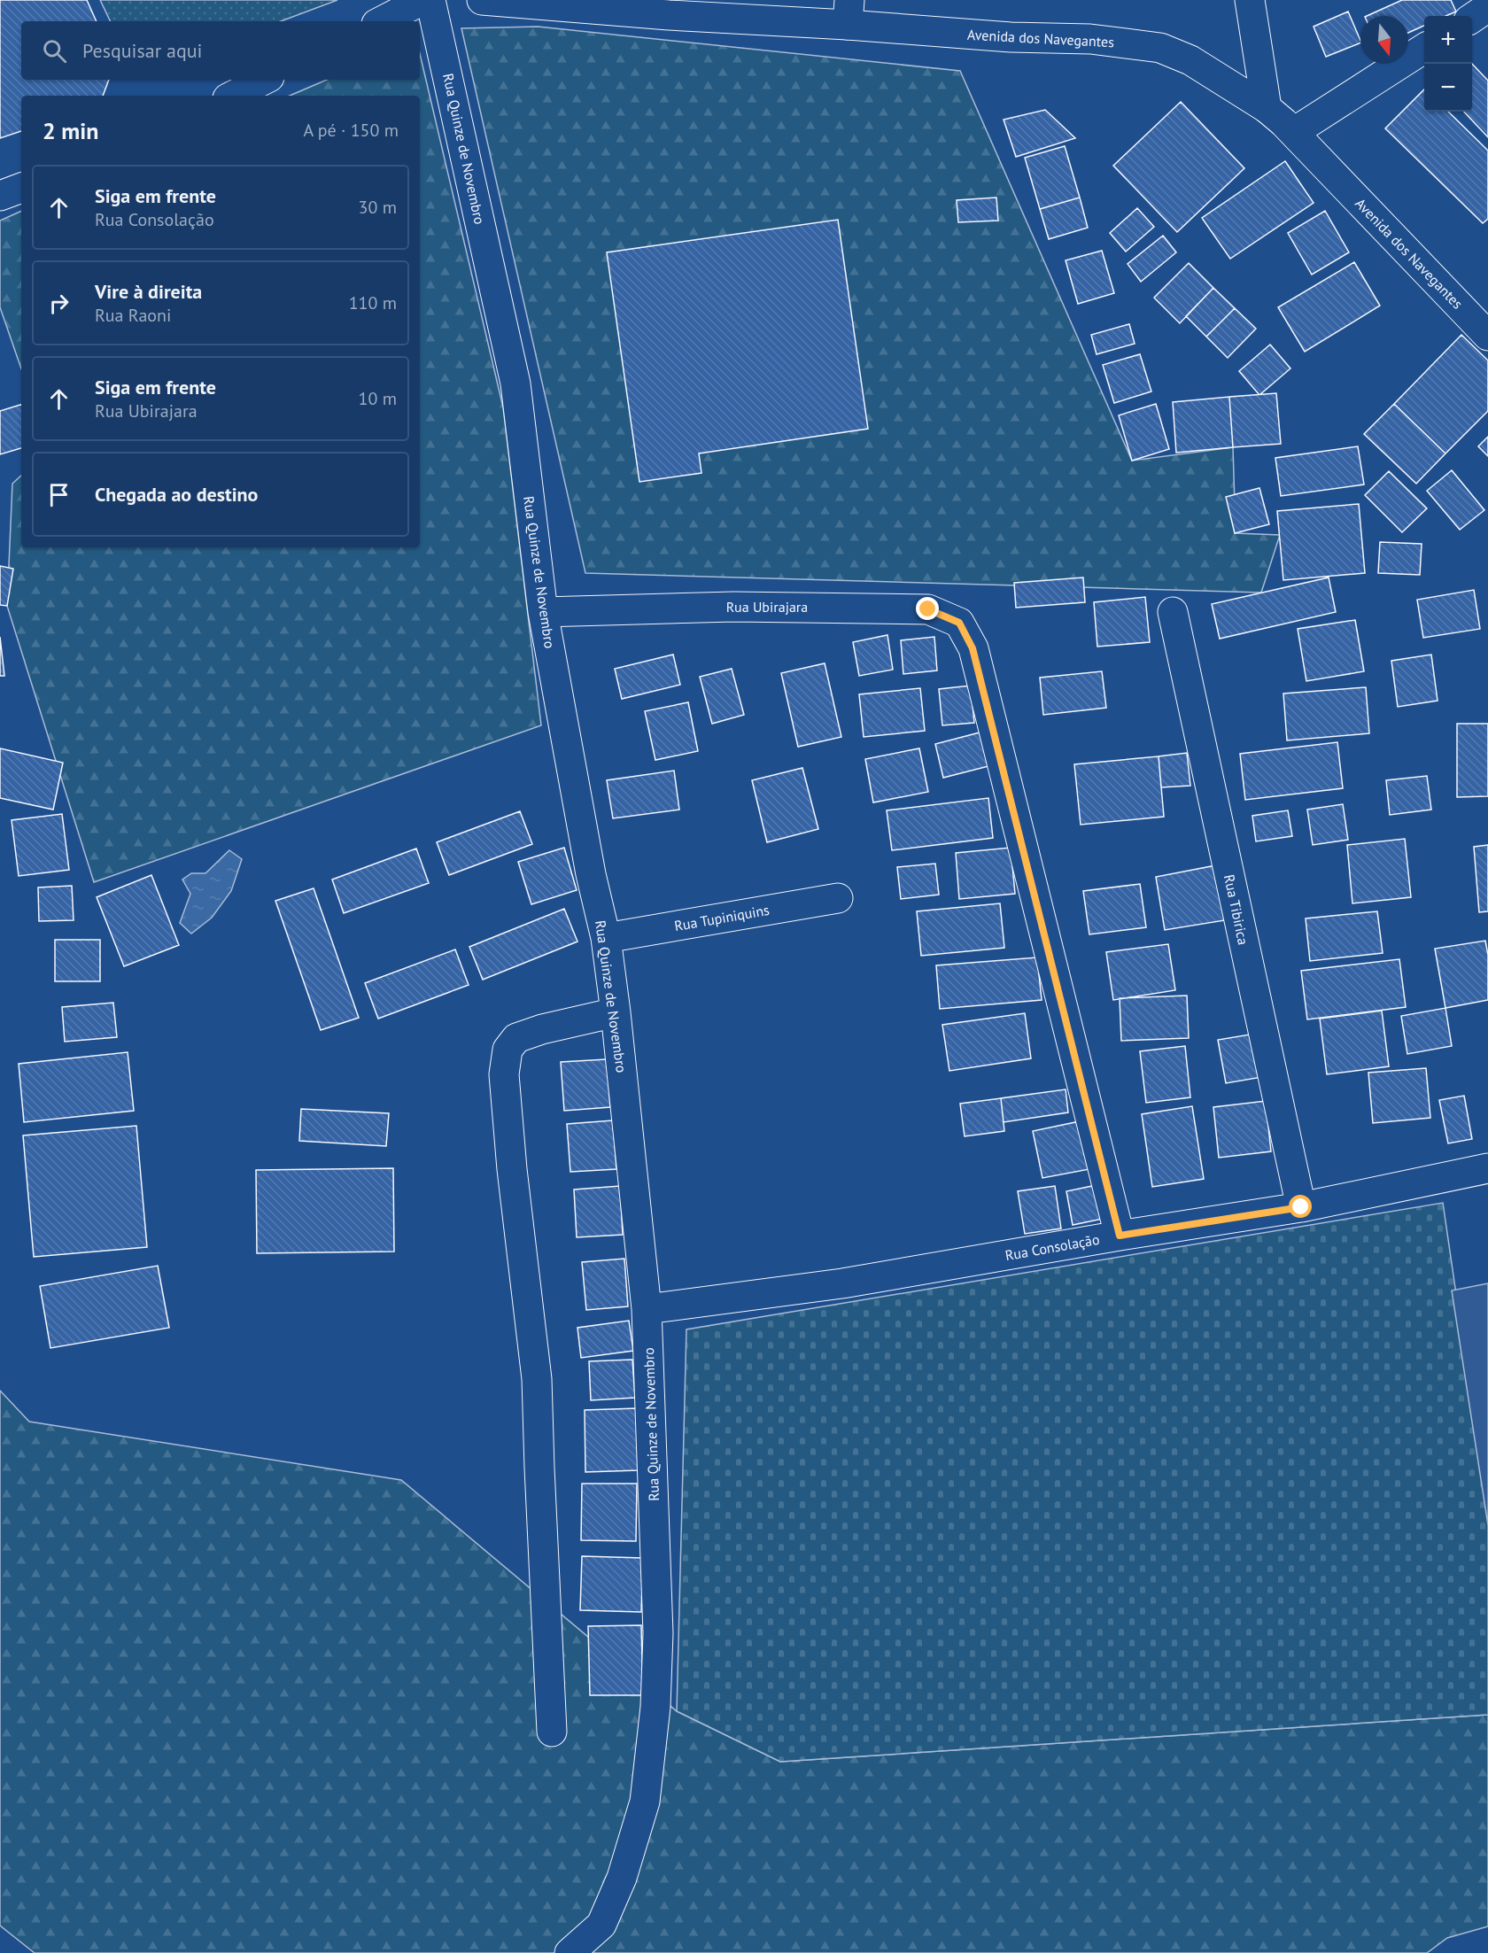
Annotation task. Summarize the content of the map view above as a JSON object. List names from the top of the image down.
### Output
{
  "streets": {
    "street": [
      "Avenida dos Navegantes",
      "Rua Quinze de Novembro",
      "Rua Ubirajara",
      "Rua Tibirica",
      "Rua Tupiniquins",
      "Rua Consolação"
    ]
  },
  "crossings": [
    ["Rua Quinze de Novembro", "Rua Ubirajara"],
    ["Rua Quinze de Novembro", "Rua Tupiniquins"],
    ["Rua Quinze de Novembro", "Rua Consolação"],
    ["Rua Ubirajara", "Rua Consolação"],
    ["Rua Tibirica", "Rua Consolação"]
  ],
  "north": "bottom",
  "page": {
    "map_buttons": ["+", "−"],
    "search": "Pesquisar aqui",
    "heading": ["2 min", "A pé · 150 m"],
    "list": [
      ["Siga em frente", "Rua Consolação", "30 m"],
      ["Vire à direita", "Rua Raoni", "110 m"],
      ["Siga em frente", "Rua Ubirajara", "10 m"],
      "Chegada ao destino"
    ]
  }
}
